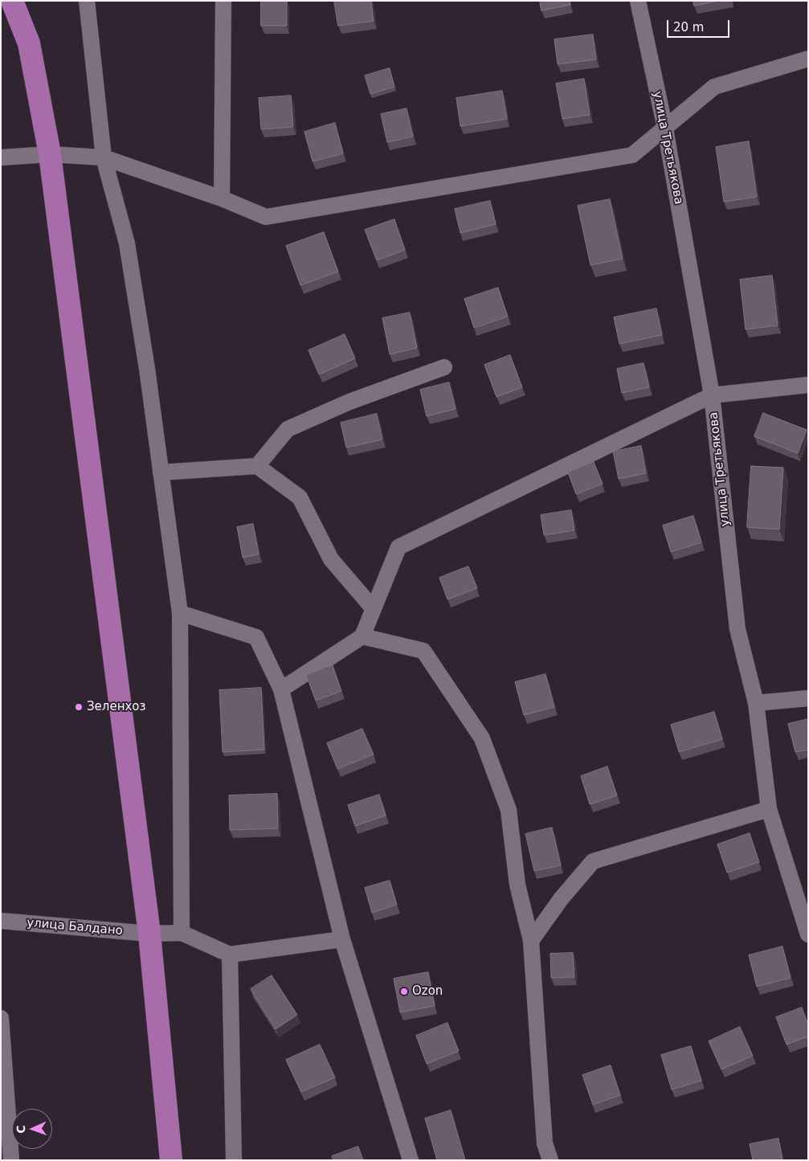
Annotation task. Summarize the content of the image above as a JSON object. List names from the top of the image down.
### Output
{
  "streets": {
    "street": ["улица Третьякова", "улица Балдано"]
  },
  "places": ["Зеленхоз", "Ozon"],
  "scale_bar": "20 m",
  "north": "left"
}
